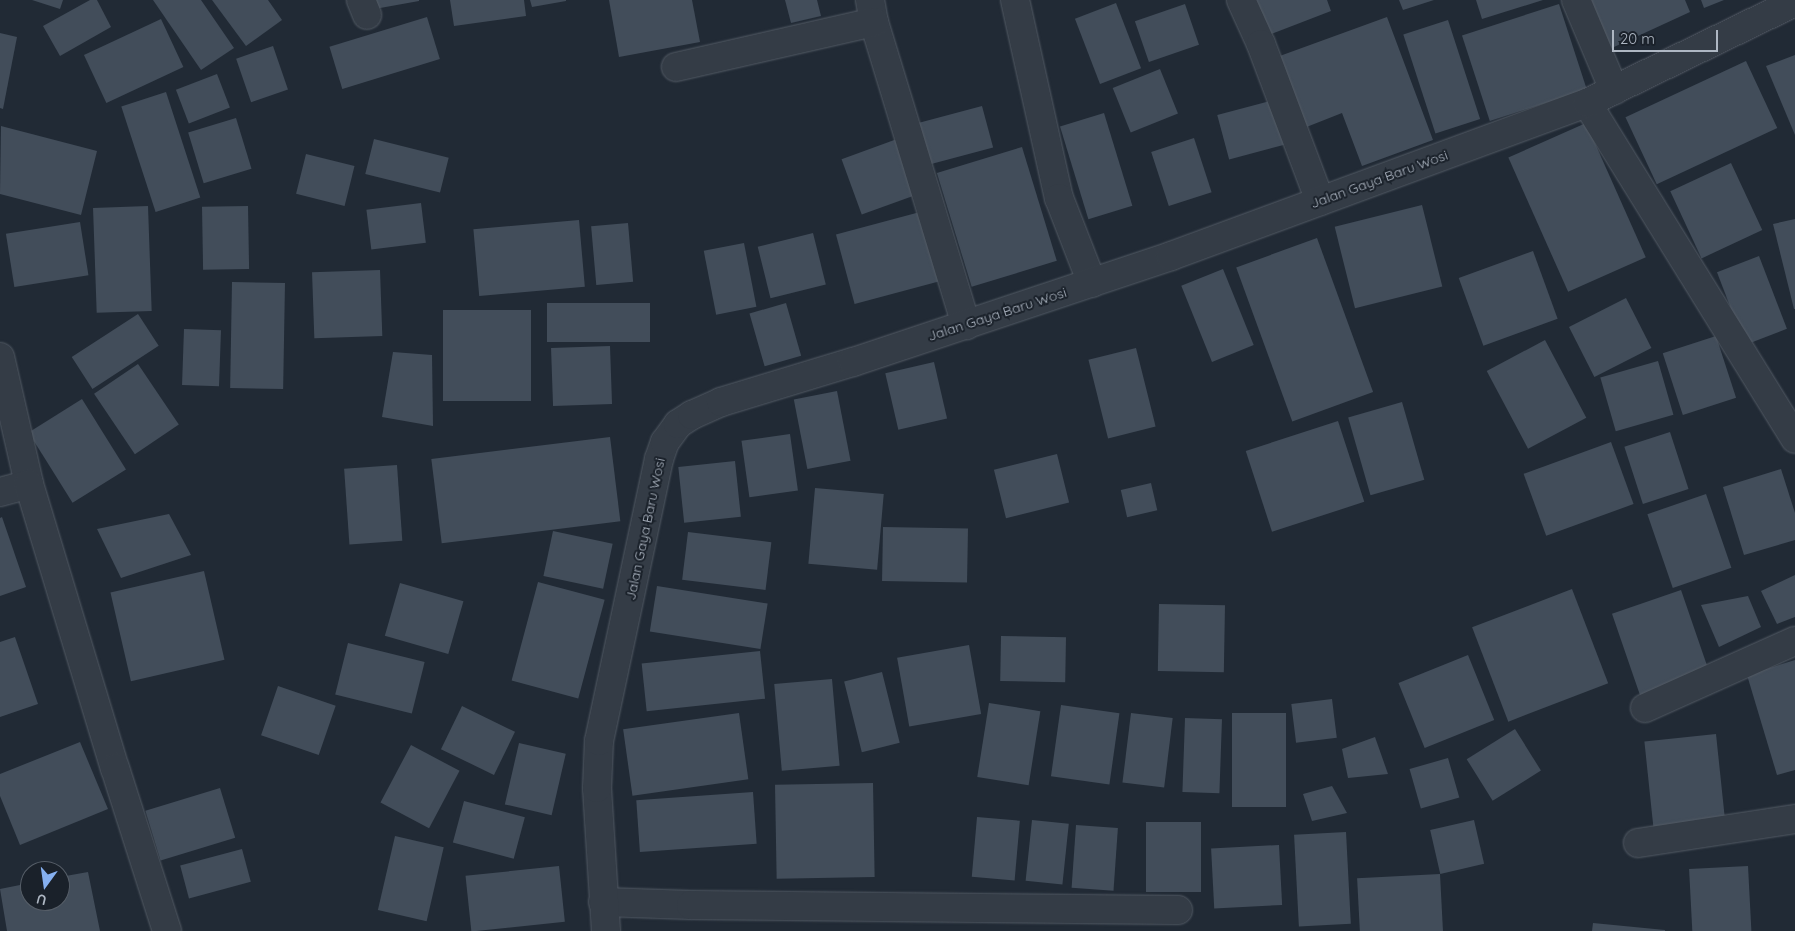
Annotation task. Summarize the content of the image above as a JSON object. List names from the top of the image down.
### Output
{
  "streets": {
    "street": ["Jalan Gaya Baru Wosi"]
  },
  "scale_bar": "20 m",
  "north": "bottom"
}
